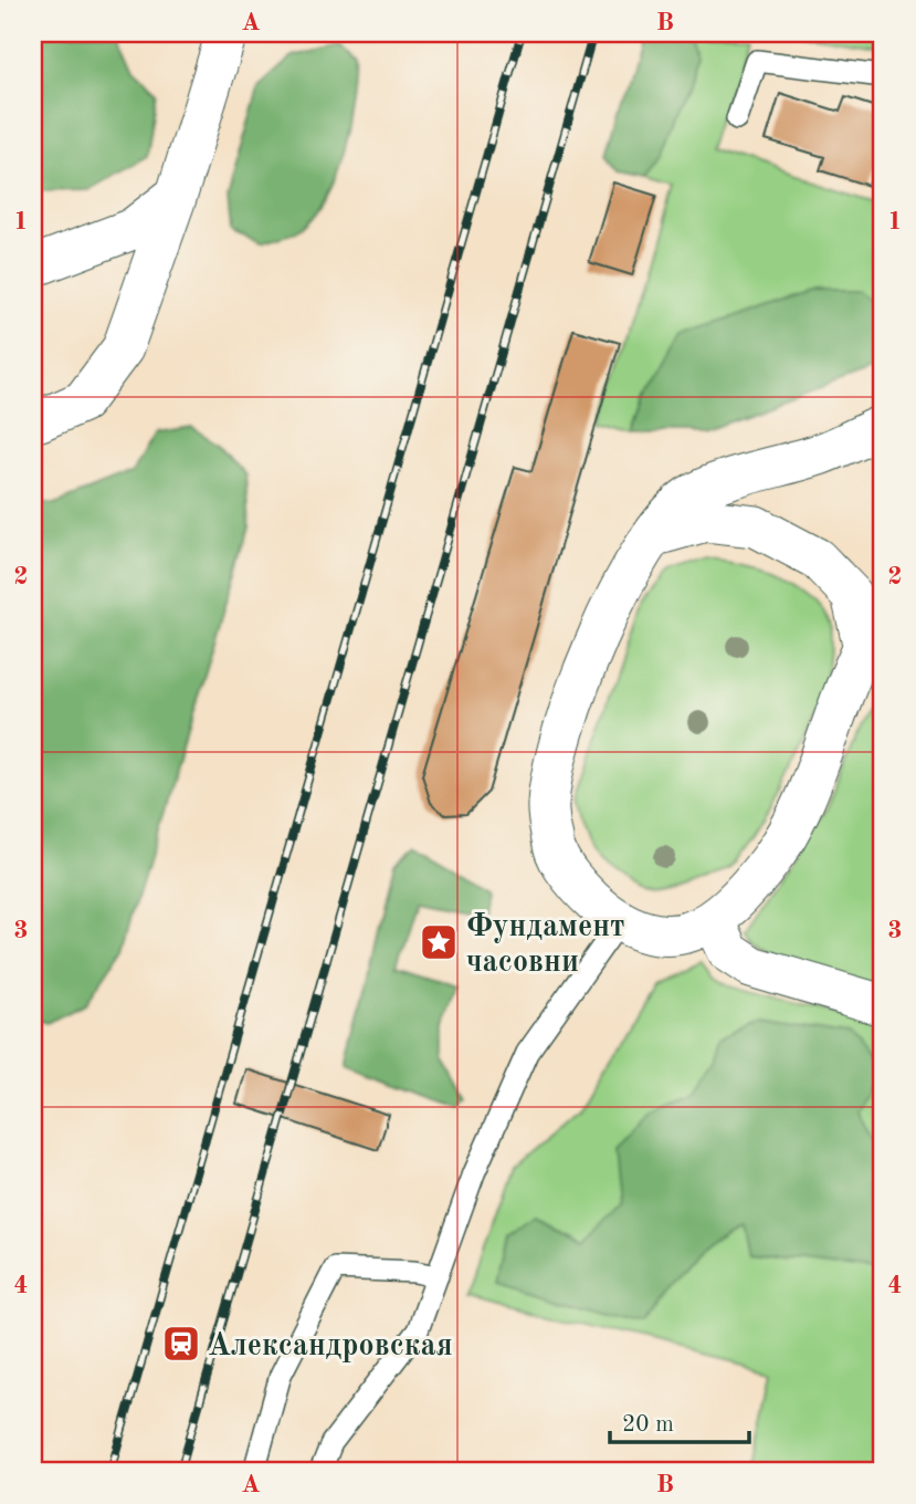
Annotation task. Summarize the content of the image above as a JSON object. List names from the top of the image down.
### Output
{
  "places": {
    "place": ["Фундамент часовни"],
    "station": ["Александровская"]
  },
  "scale_bar": "20 m",
  "grid": {
    "columns": ["A", "B"],
    "rows": [
      "1",
      "2",
      "3",
      "4"
    ]
  }
}
